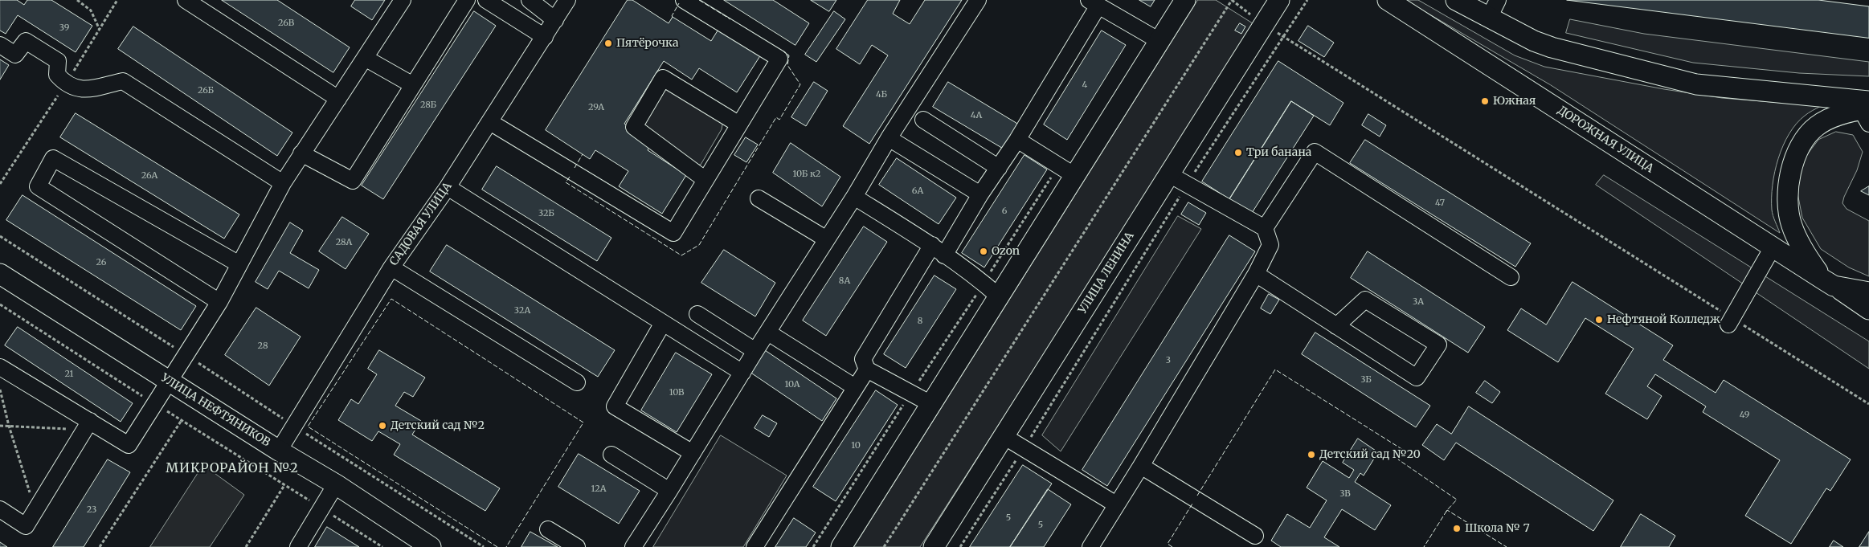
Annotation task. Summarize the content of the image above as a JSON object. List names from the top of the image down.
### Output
{
  "streets": {
    "main road": ["ДОРОЖНАЯ УЛИЦА", "УЛИЦА ЛЕНИНА", "УЛИЦА НЕФТЯНИКОВ"],
    "lane": ["САДОВАЯ УЛИЦА"]
  },
  "crossings": [
    ["САДОВАЯ УЛИЦА", "УЛИЦА НЕФТЯНИКОВ"]
  ],
  "districts": ["МИКРОРАЙОН №2"],
  "places": [
    "Пятёрочка",
    "Южная",
    "Три банана",
    "Ozon",
    "Нефтяной Колледж",
    "Детский сад №2",
    "Детский сад №20",
    "Школа № 7"
  ],
  "house_numbers": [
    "26В",
    "39",
    "4",
    "26Б",
    "4Б",
    "28Б",
    "29А",
    "4А",
    "10Б к2",
    "26А",
    "6А",
    "47",
    "6",
    "32Б",
    "28А",
    "26",
    "8А",
    "3А",
    "32А",
    "8",
    "28",
    "3",
    "21",
    "3Б",
    "10А",
    "10В",
    "49",
    "10",
    "12А",
    "3В",
    "23",
    "5",
    "5"
  ]
}
